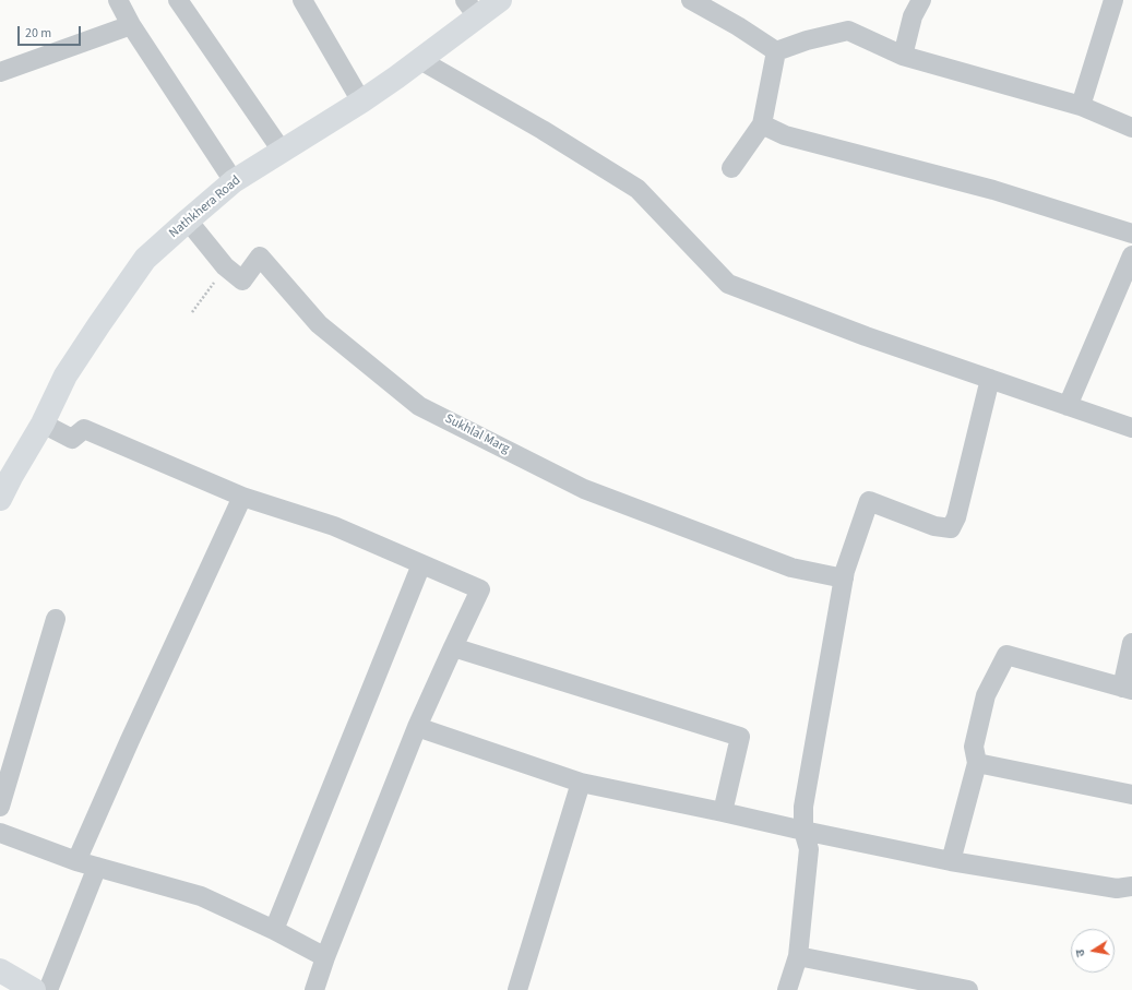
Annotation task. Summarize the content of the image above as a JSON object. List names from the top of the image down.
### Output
{
  "streets": {
    "street": ["Nathkhera Road", "Sukhlal Marg"]
  },
  "crossings": [
    ["Nathkhera Road", "Sukhlal Marg"]
  ],
  "scale_bar": "20 m",
  "north": "left"
}
